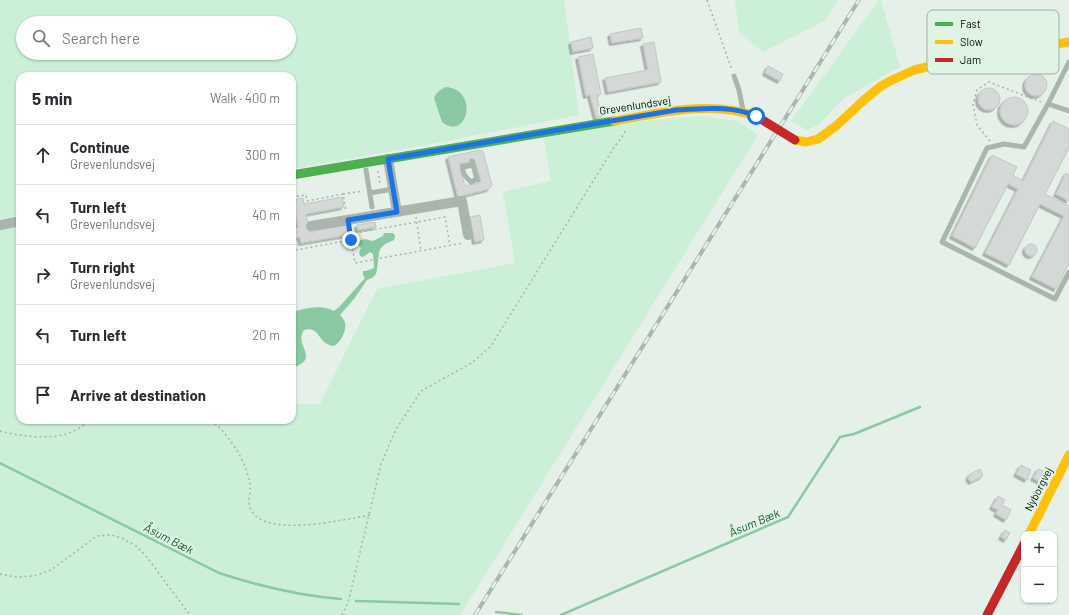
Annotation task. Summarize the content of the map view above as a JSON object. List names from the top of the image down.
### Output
{
  "streets": {
    "street": ["Grevenlundsvej", "Nyborgvej"]
  },
  "water": ["Åsum Bæk"],
  "legend": ["Fast", "Slow", "Jam"],
  "page": {
    "search": "Search here",
    "heading": ["5 min", "Walk · 400 m"],
    "list": [
      ["Continue", "Grevenlundsvej", "300 m"],
      ["Turn left", "Grevenlundsvej", "40 m"],
      ["Turn right", "Grevenlundsvej", "40 m"],
      ["Turn left", "20 m"],
      "Arrive at destination"
    ],
    "map_buttons": ["+", "−"]
  }
}
